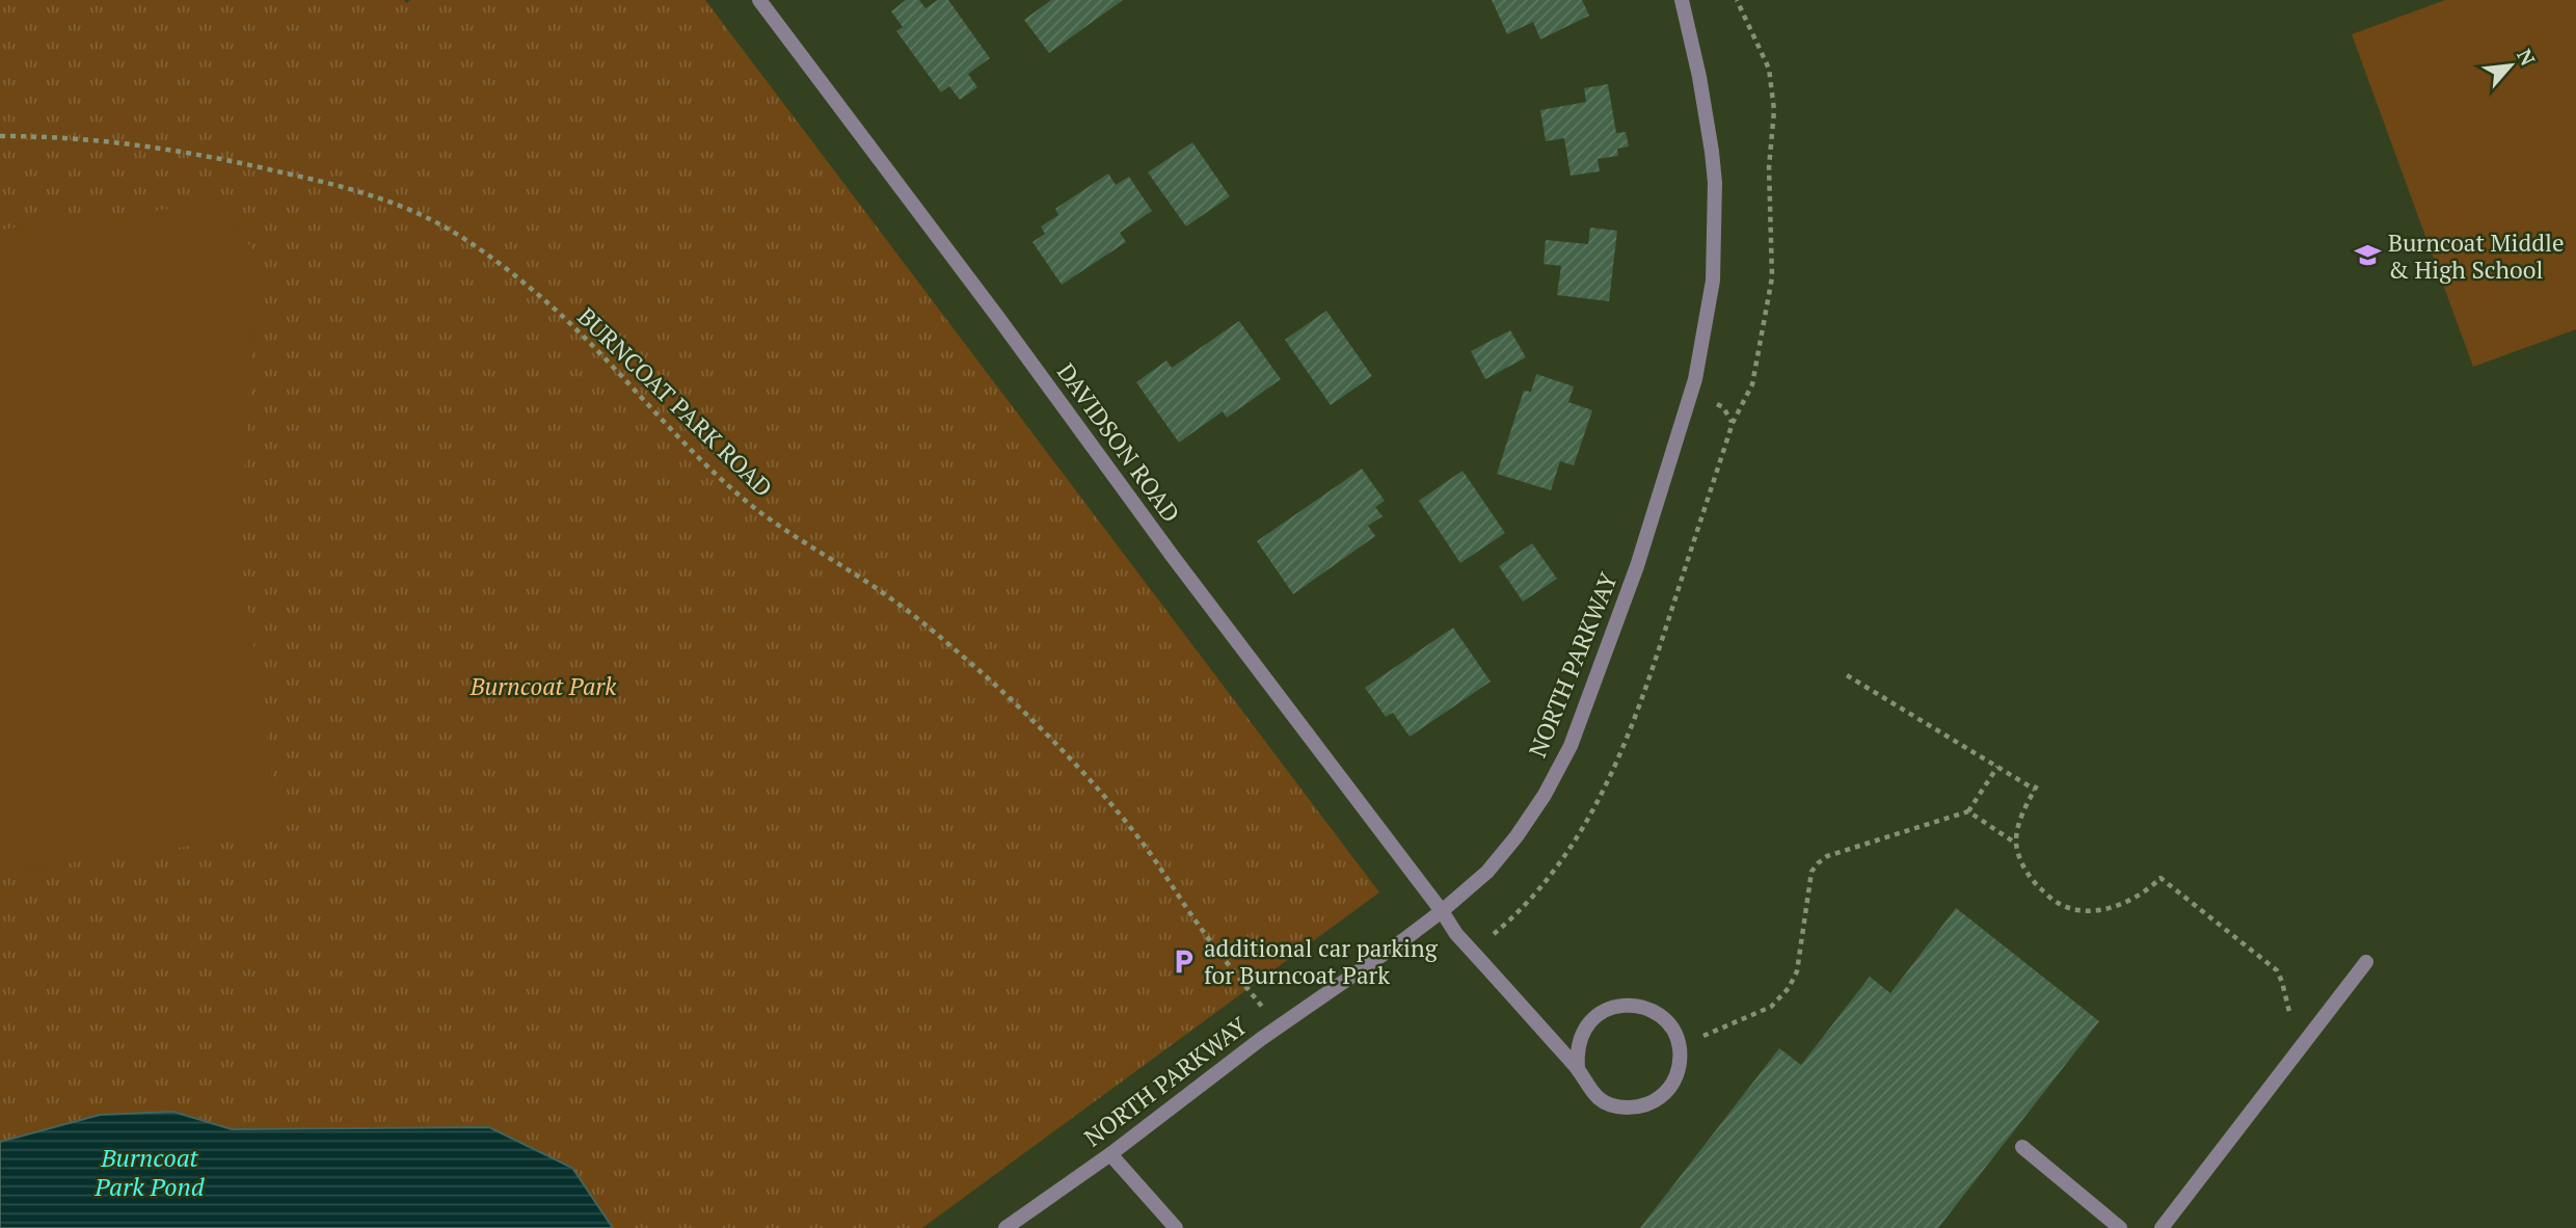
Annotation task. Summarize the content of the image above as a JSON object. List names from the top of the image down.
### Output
{
  "streets": {
    "street": ["DAVIDSON ROAD", "NORTH PARKWAY"],
    "path": ["BURNCOAT PARK ROAD"]
  },
  "crossings": [
    ["BURNCOAT PARK ROAD", "NORTH PARKWAY"],
    ["DAVIDSON ROAD", "NORTH PARKWAY"]
  ],
  "water": ["Burncoat Park Pond"],
  "parks": ["Burncoat Park"],
  "places": {
    "school or university": ["Burncoat Middle & High School"],
    "parking": ["additional car parking for Burncoat Park"]
  },
  "north": "top right"
}
